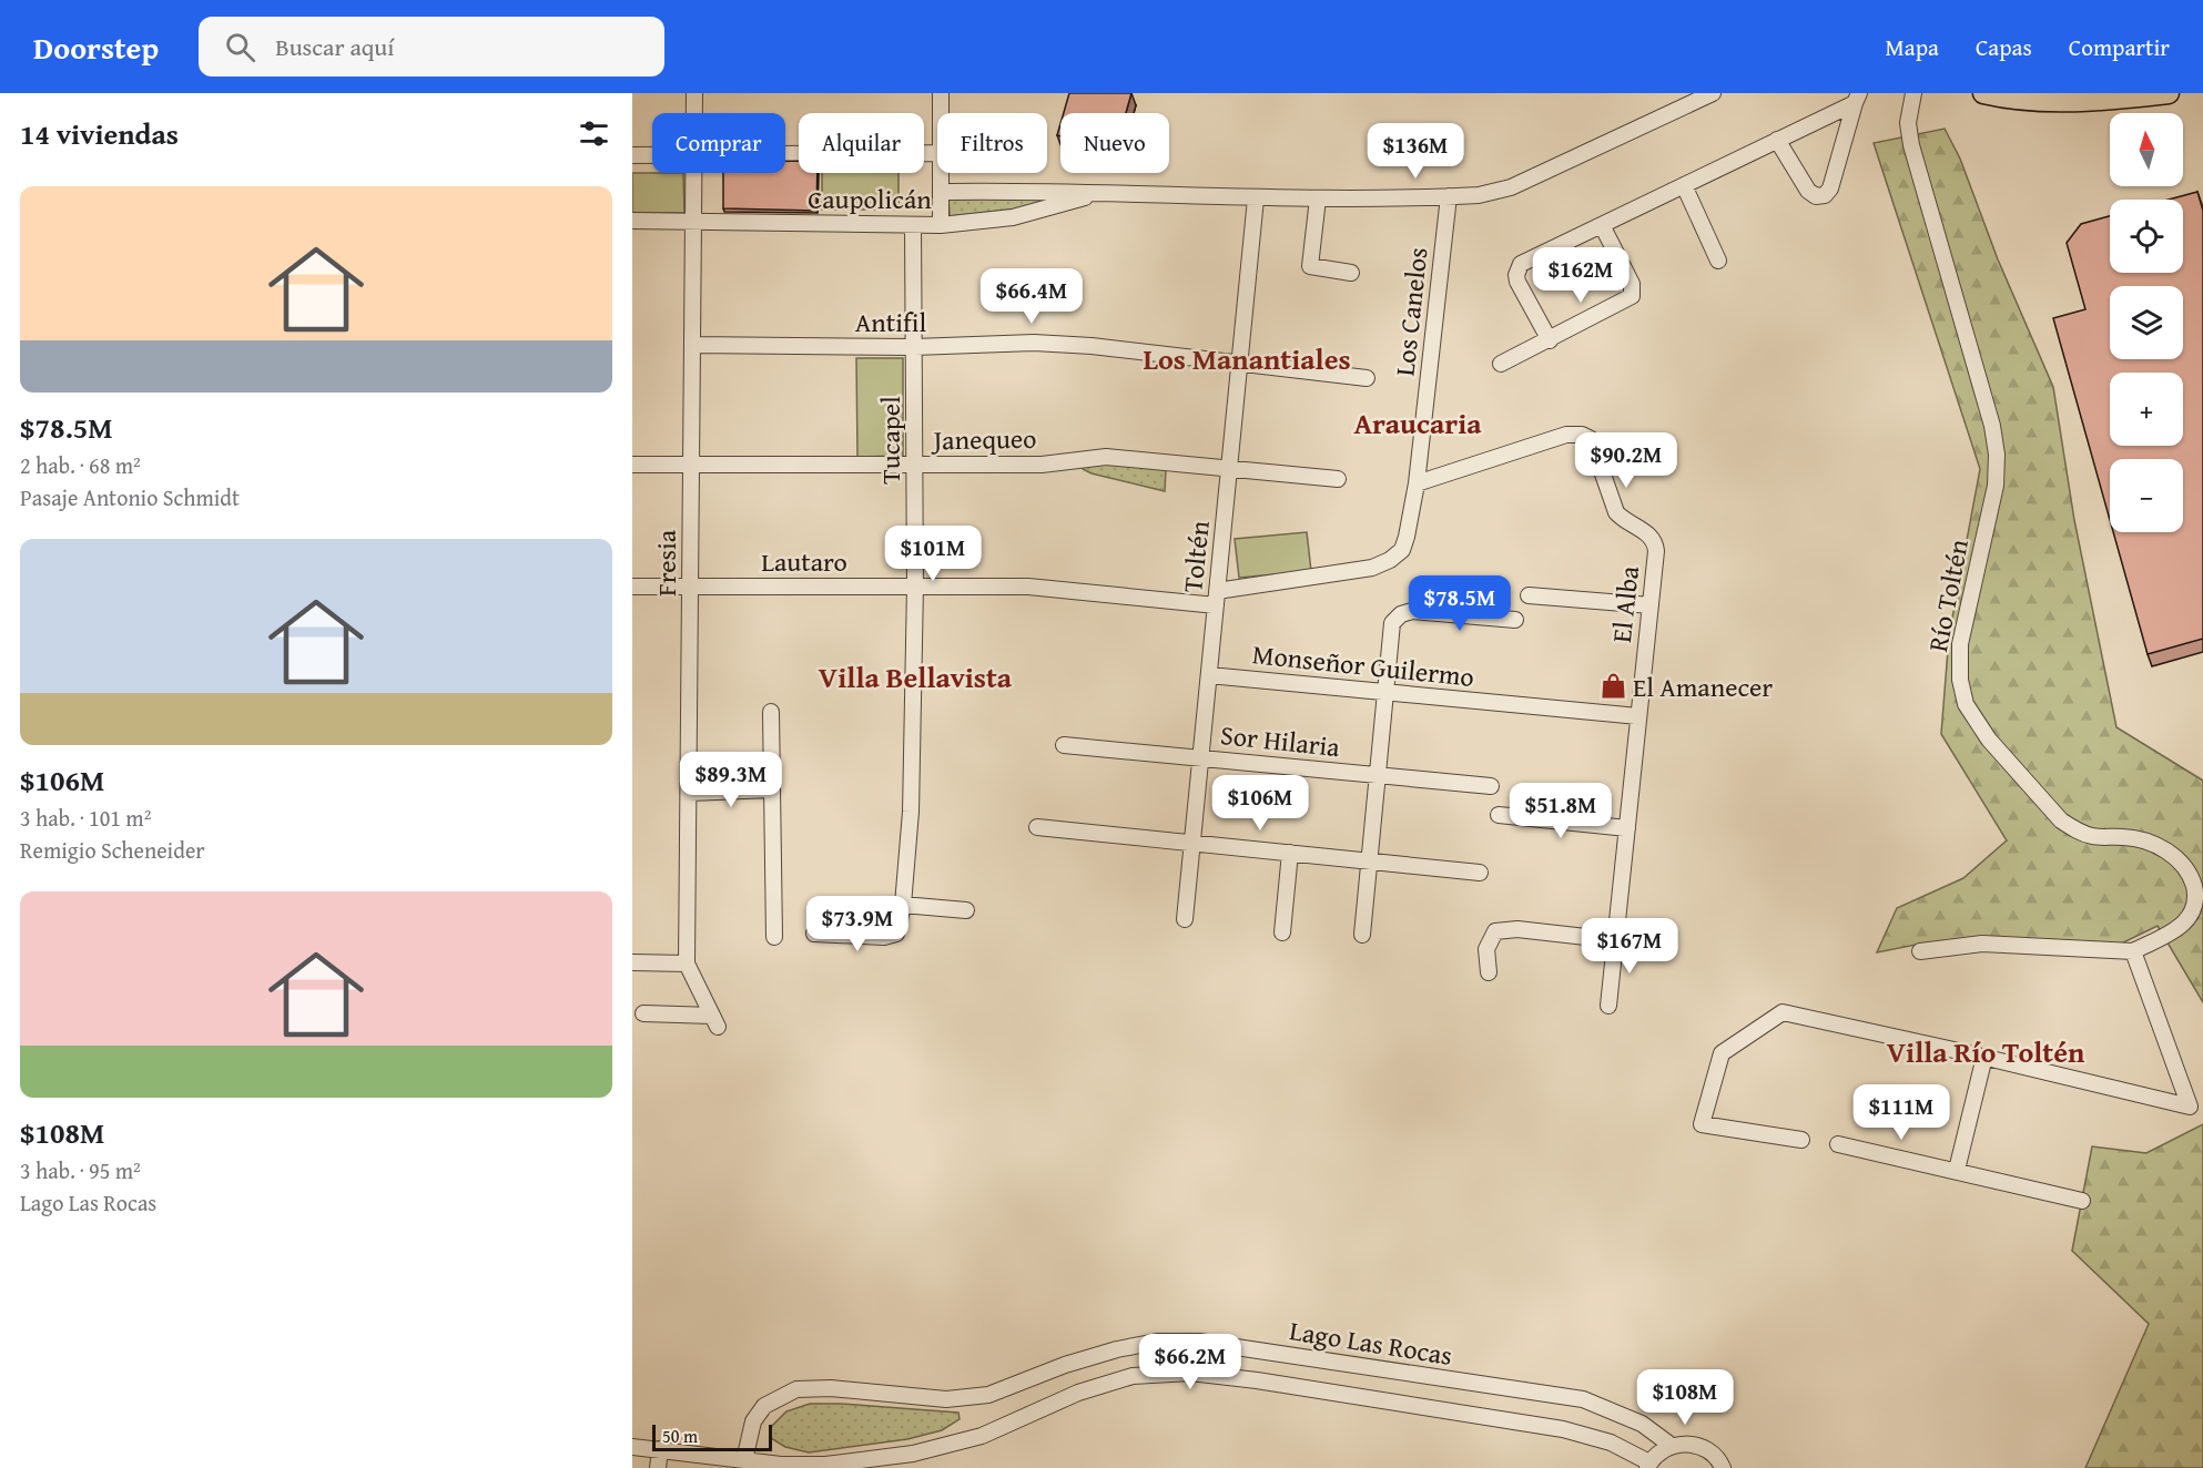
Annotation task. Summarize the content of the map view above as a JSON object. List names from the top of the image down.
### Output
{
  "streets": {
    "street": [
      "Caupolicán",
      "Los Canelos",
      "Antifil",
      "Janequeo",
      "Tucapel",
      "Toltén",
      "Lautaro",
      "Fresia",
      "Río Toltén",
      "El Alba",
      "Monseñor Guilermo",
      "Sor Hilaria",
      "Lago Las Rocas"
    ]
  },
  "crossings": [
    ["Caupolicán", "Los Canelos"],
    ["Caupolicán", "Tucapel"],
    ["Caupolicán", "Toltén"],
    ["Caupolicán", "Fresia"],
    ["Los Canelos", "Lautaro"],
    ["Los Canelos", "El Alba"],
    ["Antifil", "Tucapel"],
    ["Antifil", "Toltén"],
    ["Antifil", "Fresia"],
    ["Janequeo", "Tucapel"],
    ["Janequeo", "Toltén"],
    ["Janequeo", "Fresia"],
    ["Tucapel", "Lautaro"],
    ["Toltén", "Lautaro"],
    ["Toltén", "Monseñor Guilermo"],
    ["Toltén", "Sor Hilaria"],
    ["Lautaro", "Fresia"],
    ["El Alba", "Monseñor Guilermo"]
  ],
  "districts": [
    "Los Manantiales",
    "Araucaria",
    "Villa Bellavista",
    "Villa Río Toltén"
  ],
  "places": {
    "shop": ["El Amanecer"]
  },
  "scale_bar": "50 m",
  "north": "top",
  "page": {
    "header": "Doorstep",
    "search": "Buscar aquí",
    "nav": ["Mapa", "Capas", "Compartir"],
    "heading": "14 viviendas",
    "map_buttons": ["+", "−"],
    "chip": [
      "Comprar",
      "Alquilar",
      "Filtros",
      "Nuevo"
    ],
    "price": [
      "$136M",
      "$162M",
      "$66.4M",
      "$90.2M",
      "$101M",
      "$78.5M",
      "$89.3M",
      "$106M",
      "$51.8M",
      "$73.9M",
      "$167M",
      "$111M",
      "$66.2M",
      "$108M"
    ],
    "list": [
      {
        "name": "$78.5M",
        "note": "2 hab. · 68 m² · Pasaje Antonio Schmidt"
      },
      {
        "name": "$106M",
        "note": "3 hab. · 101 m² · Remigio Scheneider"
      },
      {
        "name": "$108M",
        "note": "3 hab. · 95 m² · Lago Las Rocas"
      }
    ],
    "scale": "50 m"
  }
}
